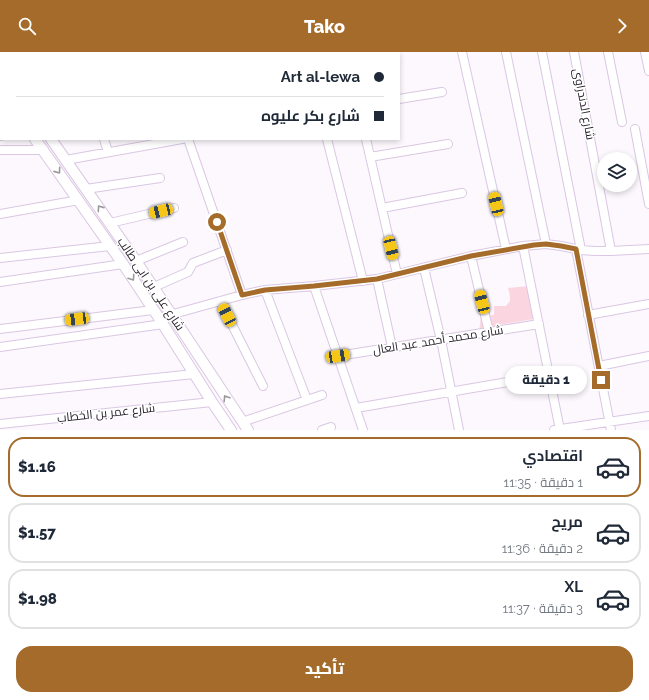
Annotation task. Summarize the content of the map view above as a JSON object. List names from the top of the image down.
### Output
{
  "streets": {
    "street": [
      "شارع الدندراوى",
      "شارع على بن ابى طالب",
      "شارع محمد أحمد عبد العال",
      "شارع عمر بن الخطاب"
    ]
  },
  "crossings": [
    ["شارع على بن ابى طالب", "شارع عمر بن الخطاب"]
  ],
  "page": {
    "header": "Tako",
    "banner": ["Art al-lewa", "شارع بكر عليوه"],
    "bubble": "1 دقيقة",
    "list": [
      {
        "name": "اقتصادي",
        "note": "1 دقيقة · 11:35",
        "value": "$1.16"
      },
      {
        "name": "مريح",
        "note": "2 دقيقة · 11:36",
        "value": "$1.57"
      },
      {
        "name": "XL",
        "note": "3 دقيقة · 11:37",
        "value": "$1.98"
      }
    ],
    "buttons": "تأكيد"
  }
}
